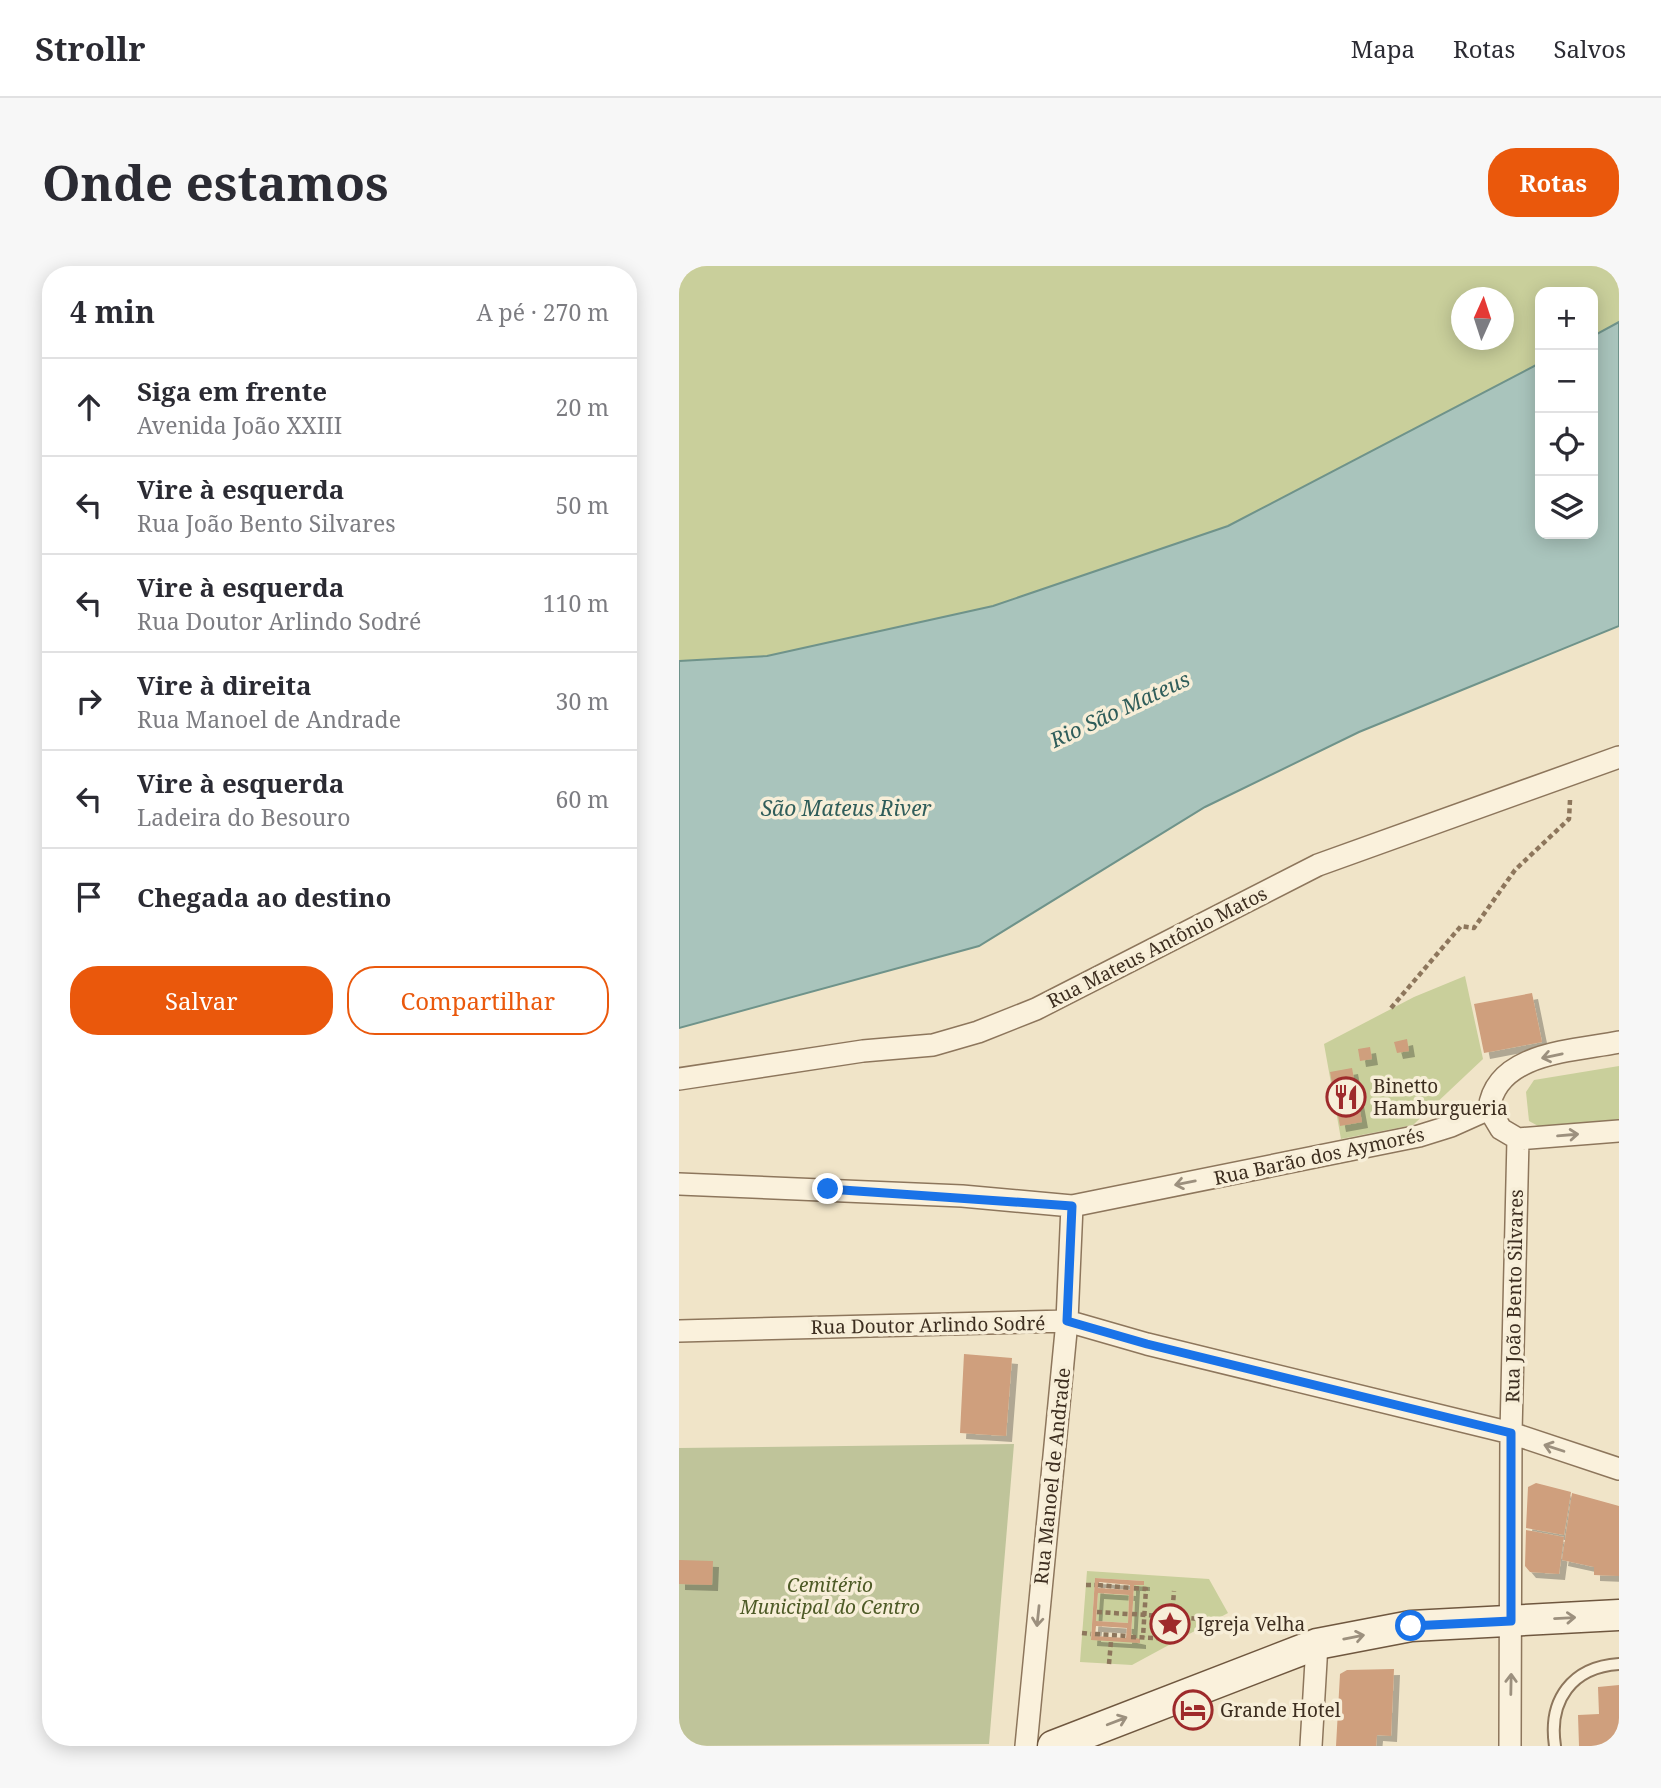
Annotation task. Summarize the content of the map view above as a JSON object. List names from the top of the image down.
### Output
{
  "streets": {
    "street": [
      "Rua Mateus Antônio Matos",
      "Rua Barão dos Aymorés",
      "Rua João Bento Silvares",
      "Rua Doutor Arlindo Sodré",
      "Rua Manoel de Andrade"
    ]
  },
  "crossings": [
    ["Rua Barão dos Aymorés", "Rua Manoel de Andrade"],
    ["Rua João Bento Silvares", "Rua Doutor Arlindo Sodré"],
    ["Rua Doutor Arlindo Sodré", "Rua Manoel de Andrade"]
  ],
  "one_way": ["Rua Barão dos Aymorés", "Rua Manoel de Andrade"],
  "water": ["Rio São Mateus", "São Mateus River"],
  "parks": ["Cemitério Municipal do Centro"],
  "places": {
    "restaurant": ["Binetto Hamburgueria"],
    "place": ["Igreja Velha"],
    "hotel": ["Grande Hotel"]
  },
  "north": "top",
  "page": {
    "header": "Strollr",
    "nav": ["Mapa", "Rotas", "Salvos"],
    "buttons": [
      "Rotas",
      ["Salvar", "Compartilhar"]
    ],
    "title": "Onde estamos",
    "heading": ["4 min", "A pé · 270 m"],
    "map_buttons": ["+", "−"],
    "list": [
      ["Siga em frente", "Avenida João XXIII", "20 m"],
      ["Vire à esquerda", "Rua João Bento Silvares", "50 m"],
      ["Vire à esquerda", "Rua Doutor Arlindo Sodré", "110 m"],
      ["Vire à direita", "Rua Manoel de Andrade", "30 m"],
      ["Vire à esquerda", "Ladeira do Besouro", "60 m"],
      "Chegada ao destino"
    ]
  }
}
